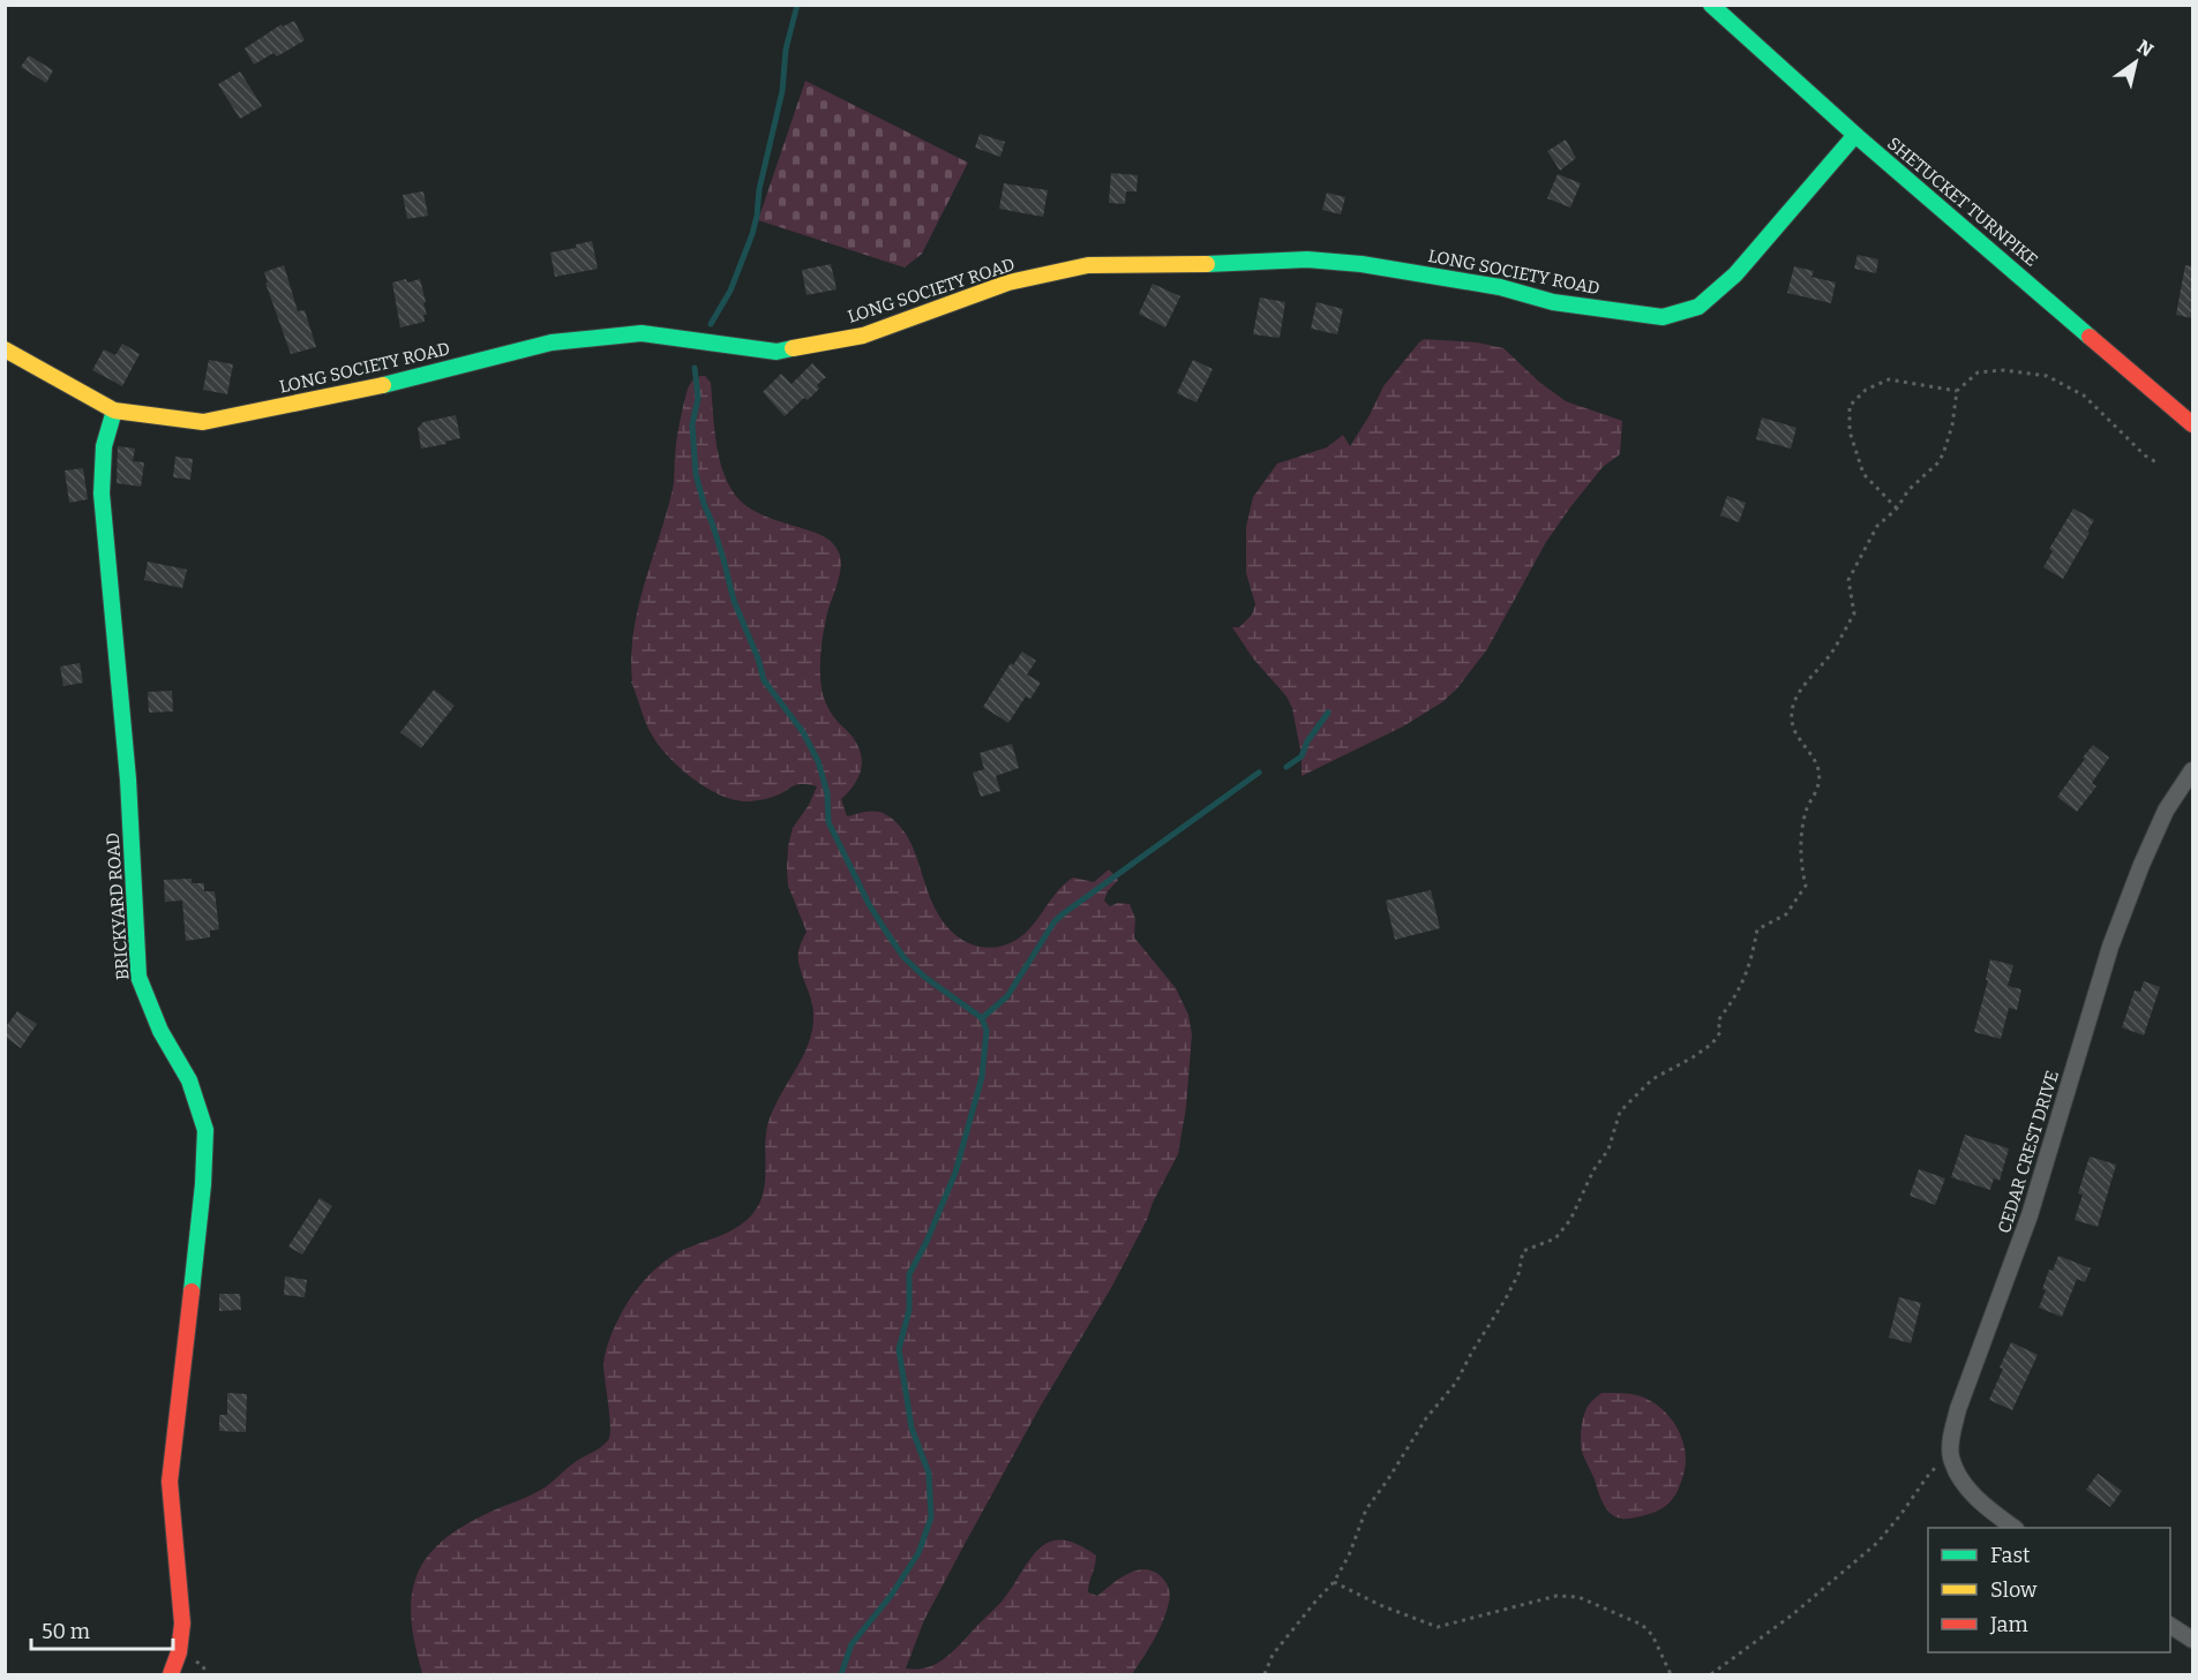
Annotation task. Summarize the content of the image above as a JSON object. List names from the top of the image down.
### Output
{
  "streets": {
    "street": [
      "SHETUCKET TURNPIKE",
      "LONG SOCIETY ROAD",
      "BRICKYARD ROAD",
      "CEDAR CREST DRIVE"
    ]
  },
  "crossings": [
    ["SHETUCKET TURNPIKE", "LONG SOCIETY ROAD"],
    ["LONG SOCIETY ROAD", "BRICKYARD ROAD"]
  ],
  "legend": ["Fast", "Slow", "Jam"],
  "scale_bar": "50 m",
  "north": "top right"
}
